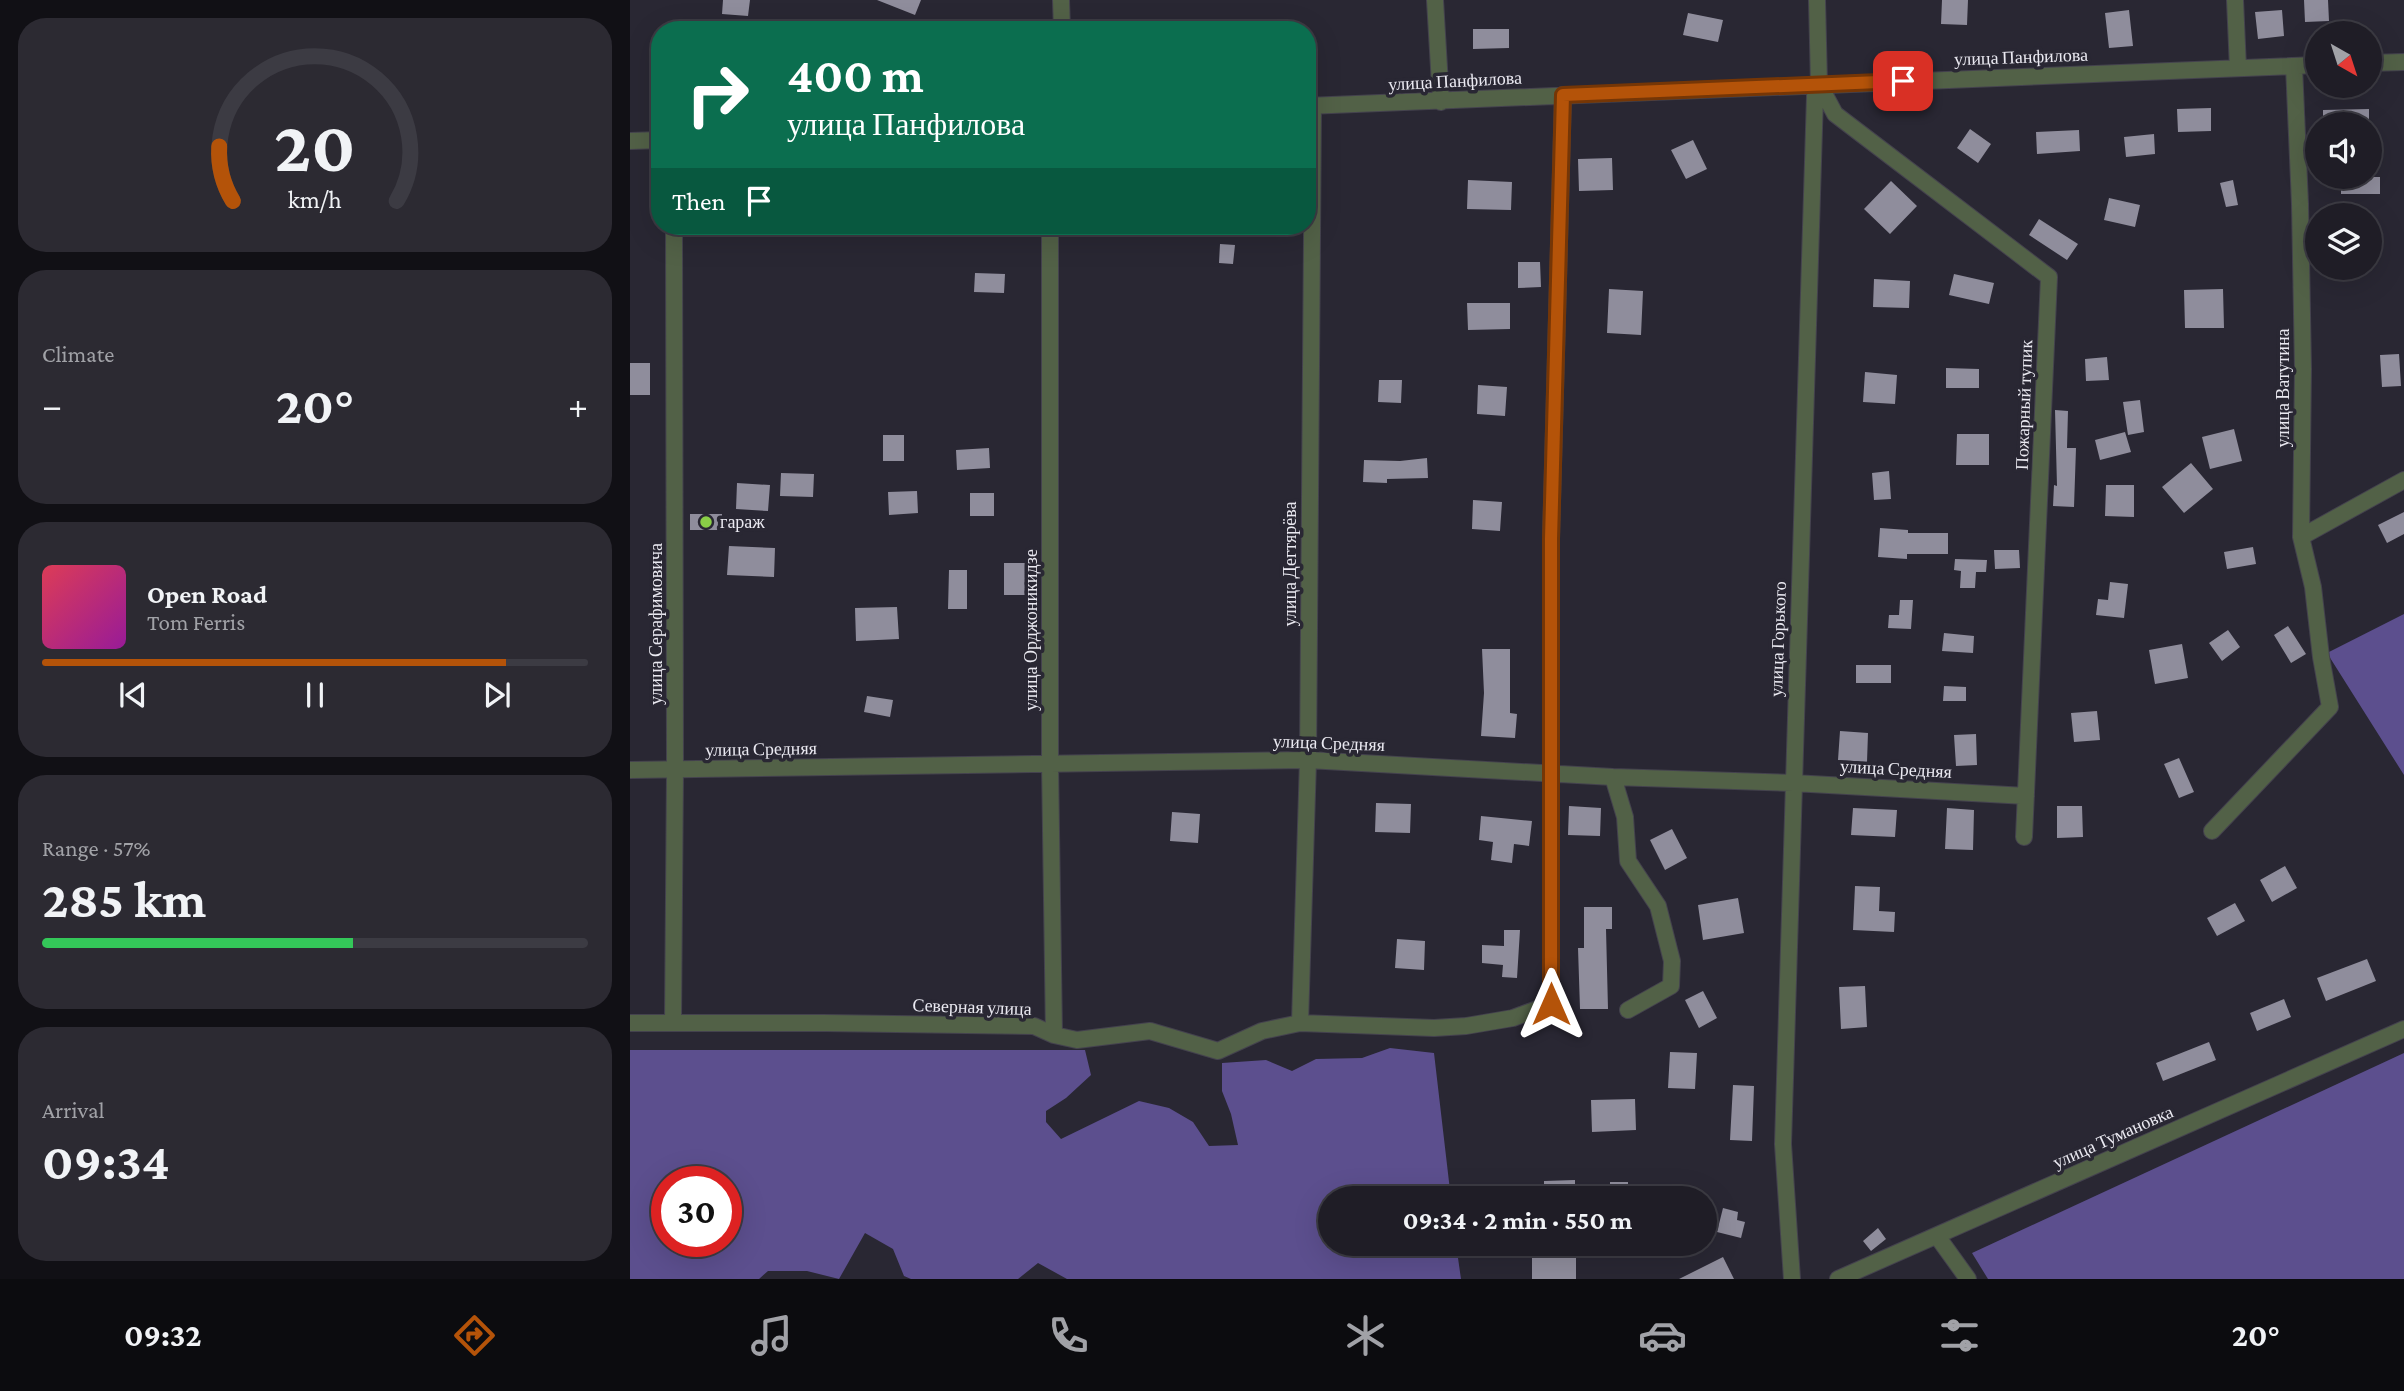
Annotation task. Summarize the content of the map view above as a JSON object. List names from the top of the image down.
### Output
{
  "streets": {
    "street": [
      "улица Панфилова",
      "улица Ватутина",
      "Пожарный тупик",
      "улица Дегтярёва",
      "улица Серафимовича",
      "улица Орджоникидзе",
      "улица Горького",
      "улица Средняя",
      "Северная улица",
      "улица Тумановка"
    ]
  },
  "crossings": [
    ["улица Панфилова", "улица Ватутина"],
    ["улица Панфилова", "Пожарный тупик"],
    ["улица Панфилова", "улица Горького"],
    ["Пожарный тупик", "улица Горького"],
    ["Пожарный тупик", "улица Средняя"],
    ["улица Дегтярёва", "улица Средняя"],
    ["улица Дегтярёва", "Северная улица"],
    ["улица Серафимовича", "улица Средняя"],
    ["улица Серафимовича", "Северная улица"],
    ["улица Орджоникидзе", "улица Средняя"],
    ["улица Орджоникидзе", "Северная улица"],
    ["улица Горького", "улица Средняя"],
    ["улица Средняя", "Северная улица"]
  ],
  "places": ["гараж"],
  "north": "bottom right",
  "page": {
    "turn": ["400 m", "улица Панфилова"],
    "then": "Then",
    "tile": [
      "Climate",
      ["Range · 57%", "285 km"],
      ["Arrival", "09:34"]
    ],
    "heat": ["−", "20°", "+"],
    "song": ["Open Road", "Tom Ferris"],
    "limit": "30",
    "trip": "09:34 · 2 min · 550 m",
    "tabs": ["09:32", "20°"],
    "gauge": ["20", "km/h"]
  }
}
